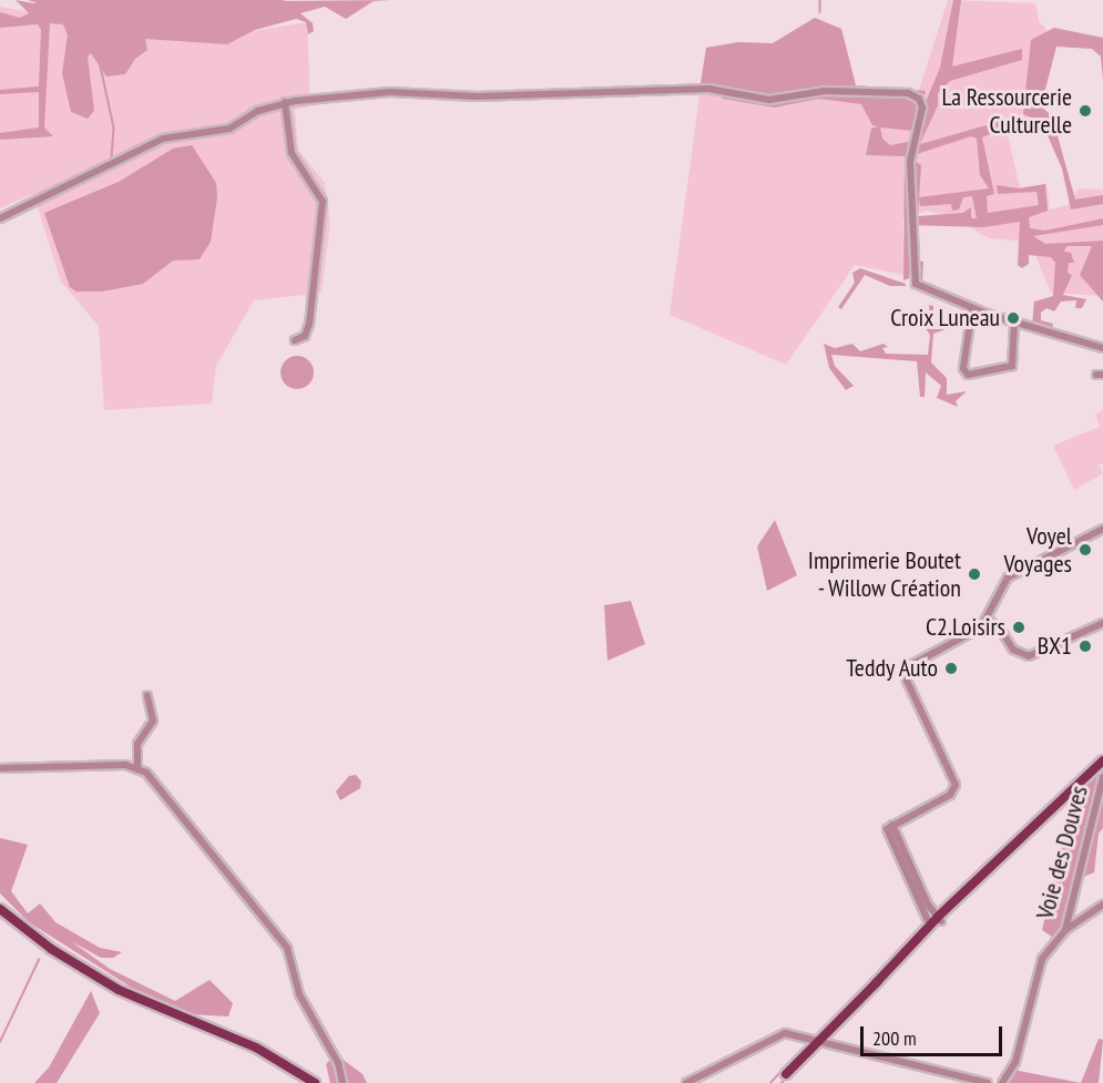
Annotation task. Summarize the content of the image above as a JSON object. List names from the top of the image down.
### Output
{
  "streets": {
    "street": ["Voie des Douves"]
  },
  "places": [
    "La Ressourcerie Culturelle",
    "Croix Luneau",
    "Voyel Voyages",
    "Imprimerie Boutet - Willow Création",
    "C2.Loisirs",
    "BX1",
    "Teddy Auto"
  ],
  "scale_bar": "200 m"
}
